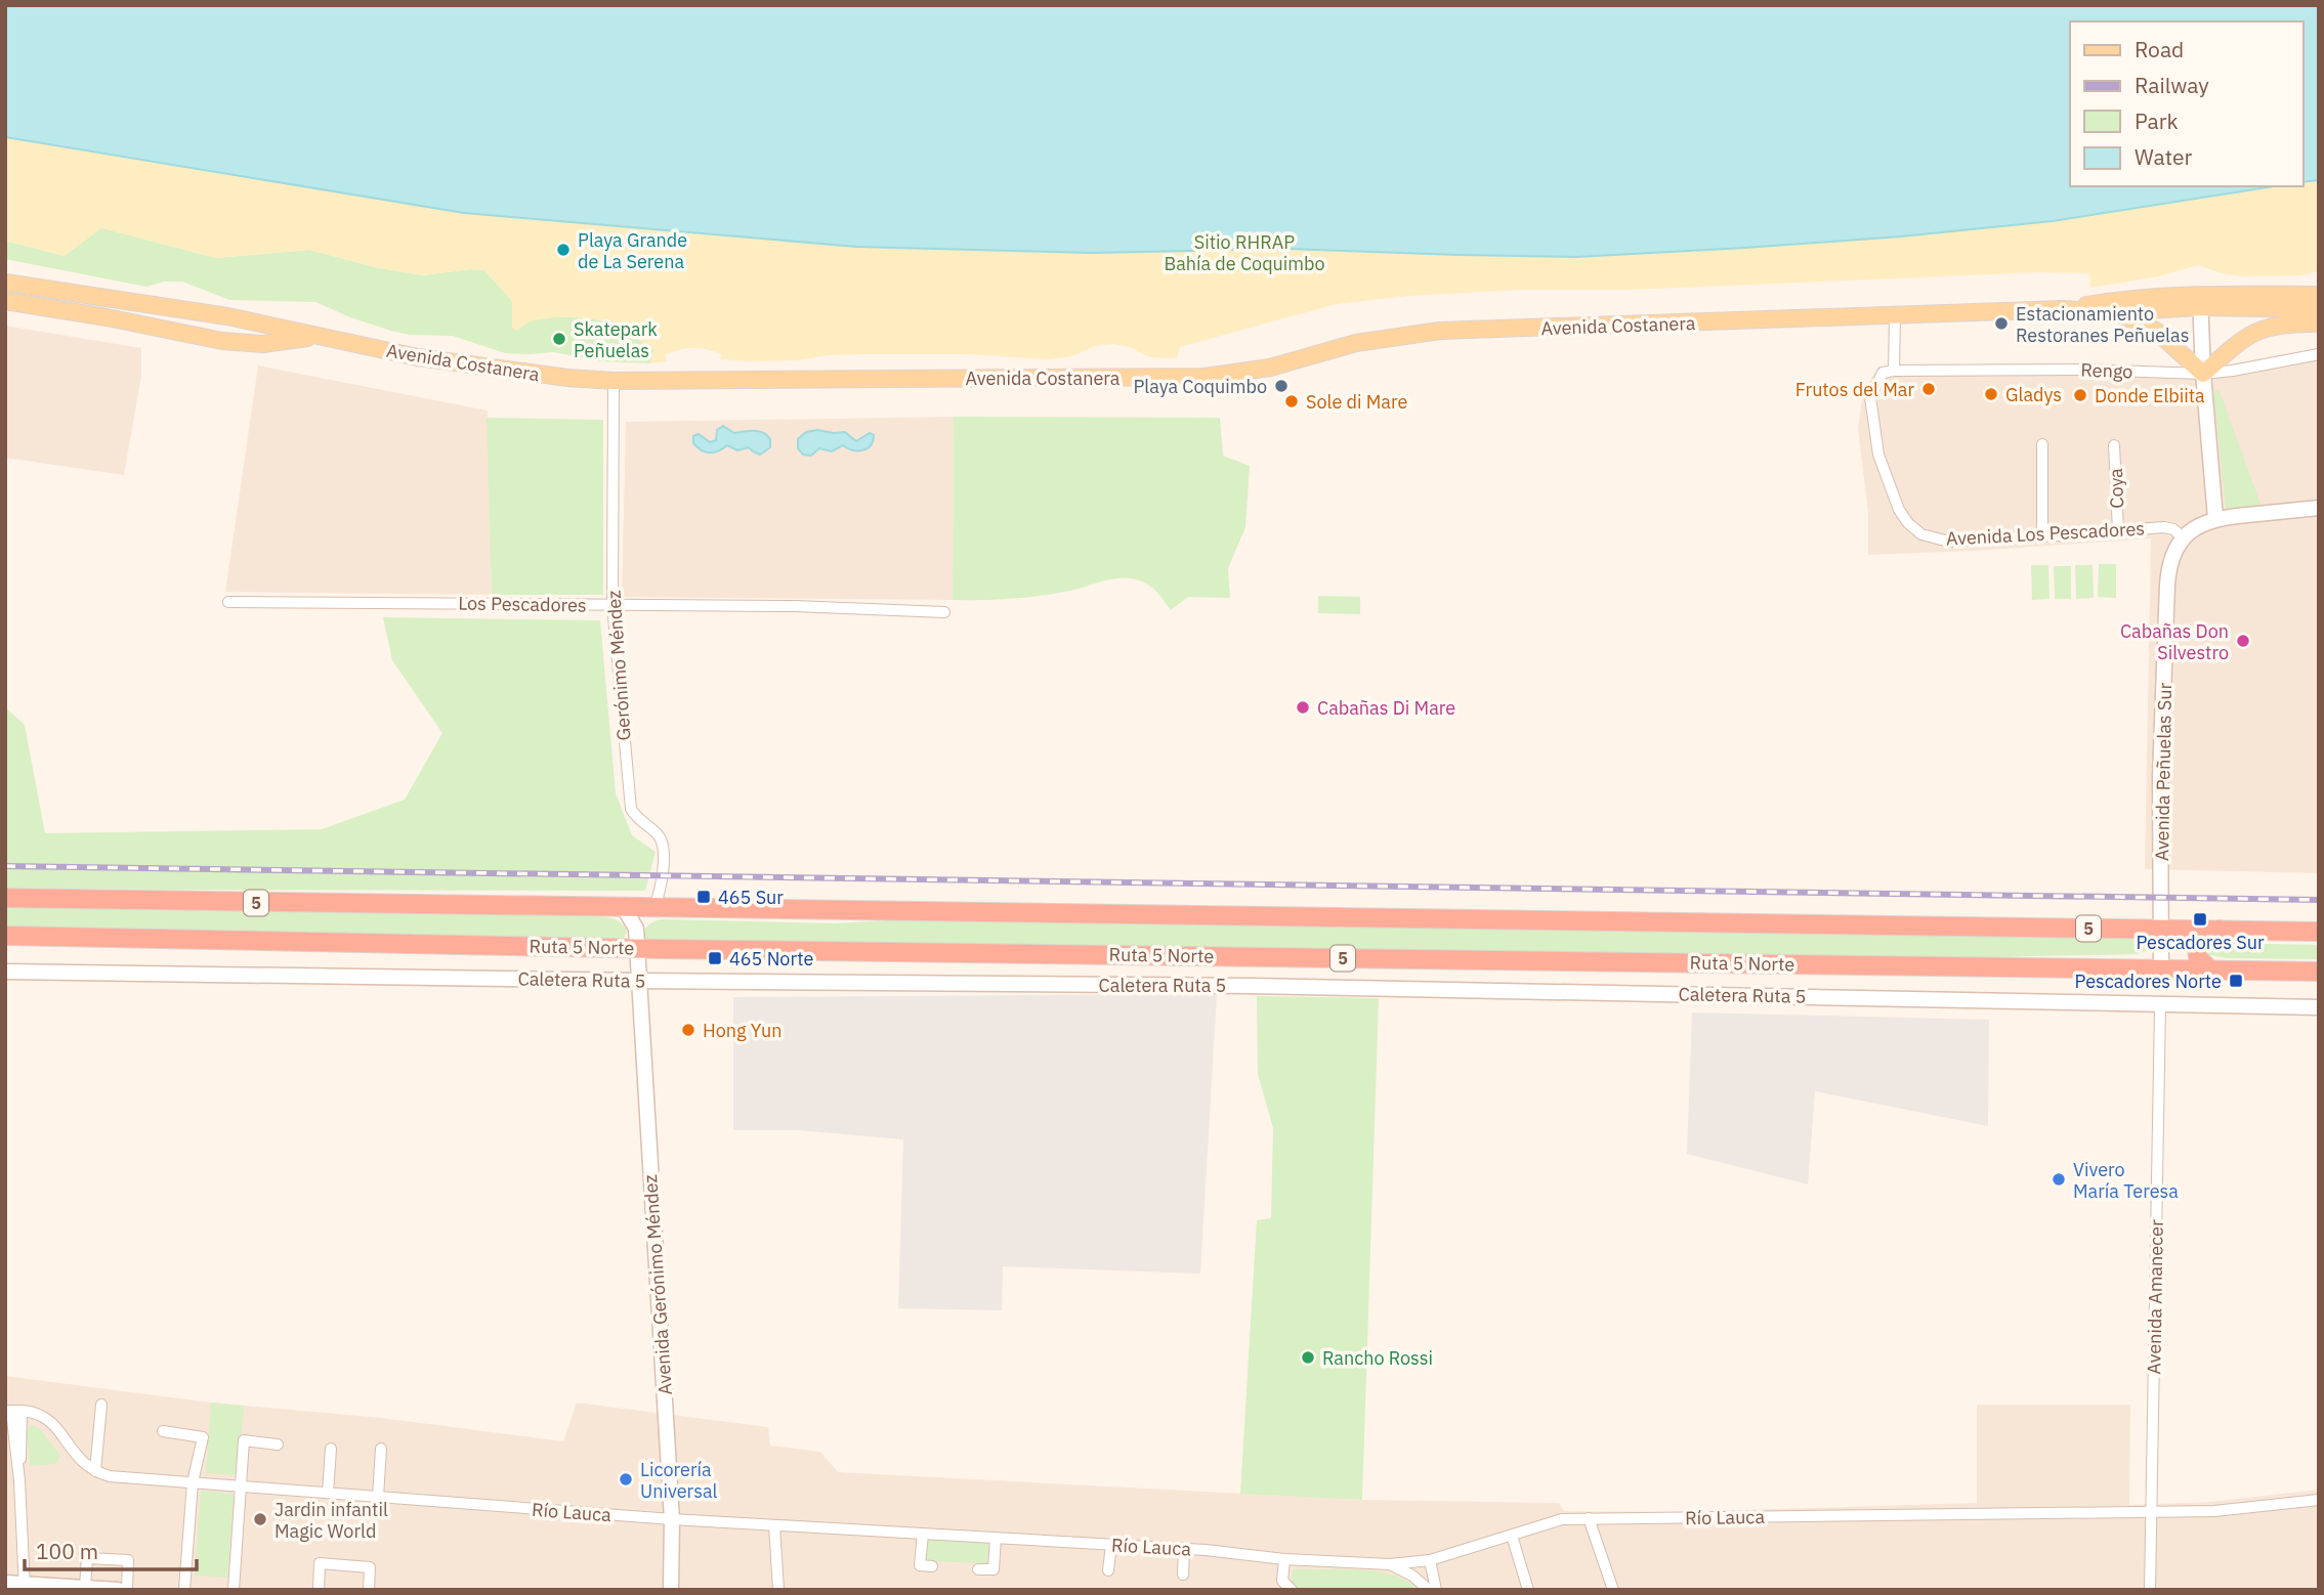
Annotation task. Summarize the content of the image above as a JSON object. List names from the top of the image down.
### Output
{
  "streets": {
    "highway": ["5", "Ruta 5 Norte"],
    "main road": ["Avenida Costanera"],
    "street": [
      "Rengo",
      "Coya",
      "Avenida Los Pescadores",
      "Los Pescadores",
      "Gerónimo Méndez",
      "Avenida Peñuelas Sur",
      "Caletera Ruta 5",
      "Avenida Gerónimo Méndez",
      "Avenida Amanecer",
      "Río Lauca"
    ]
  },
  "crossings": [
    ["Avenida Costanera", "Gerónimo Méndez"],
    ["Rengo", "Avenida Los Pescadores"],
    ["Coya", "Avenida Los Pescadores"],
    ["Avenida Los Pescadores", "Avenida Peñuelas Sur"],
    ["Los Pescadores", "Gerónimo Méndez"],
    ["Gerónimo Méndez", "5"],
    ["Avenida Peñuelas Sur", "5"],
    ["Avenida Peñuelas Sur", "Ruta 5 Norte"],
    ["Caletera Ruta 5", "Avenida Gerónimo Méndez"],
    ["Caletera Ruta 5", "Avenida Amanecer"],
    ["Avenida Gerónimo Méndez", "Río Lauca"],
    ["Avenida Amanecer", "Río Lauca"]
  ],
  "parks": ["Sitio RHRAP Bahía de Coquimbo"],
  "places": {
    "other": [
      "Playa Grande de La Serena",
      "Estacionamiento Restoranes Peñuelas",
      "Skatepark Peñuelas",
      "Playa Coquimbo",
      "Frutos del Mar",
      "Gladys",
      "Donde Elbiita",
      "Sole di Mare",
      "Cabañas Don Silvestro",
      "Cabañas Di Mare",
      "Hong Yun",
      "Vivero María Teresa",
      "Rancho Rossi",
      "Licorería Universal",
      "Jardin infantil Magic World"
    ],
    "transit": [
      "465 Sur",
      "Pescadores Sur",
      "465 Norte",
      "Pescadores Norte"
    ]
  },
  "legend": [
    "Road",
    "Railway",
    "Park",
    "Water"
  ],
  "scale_bar": "100 m"
}
